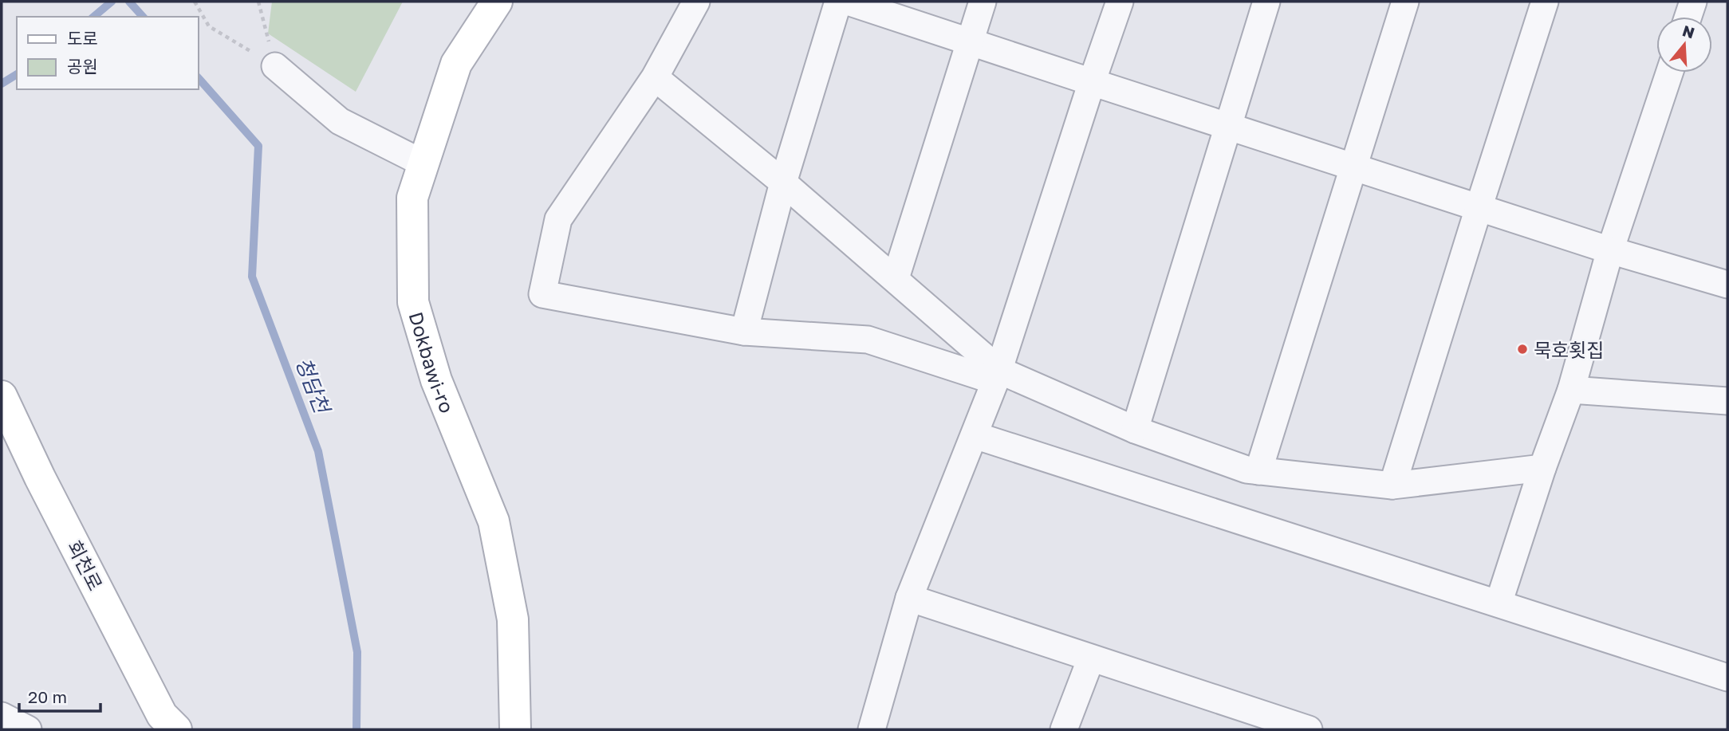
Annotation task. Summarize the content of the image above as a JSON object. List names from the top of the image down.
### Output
{
  "streets": {
    "main road": ["Dokbawi-ro", "회천로"]
  },
  "water": ["청담천"],
  "places": ["묵호횟집"],
  "legend": ["도로", "공원"],
  "scale_bar": "20 m",
  "north": "top"
}
